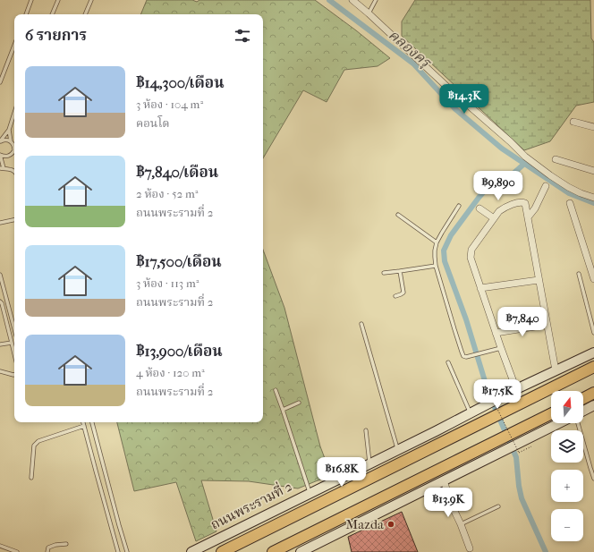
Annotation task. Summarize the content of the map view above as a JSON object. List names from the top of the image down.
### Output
{
  "streets": {
    "highway": ["ถนนพระรามที่ 2"]
  },
  "water": ["คลองครุ"],
  "places": ["Mazda"],
  "north": "top",
  "page": {
    "heading": "6 รายการ",
    "list": [
      {
        "name": "฿14,300/เดือน",
        "note": "3 ห้อง · 104 m² · คอนโด"
      },
      {
        "name": "฿7,840/เดือน",
        "note": "2 ห้อง · 52 m² · ถนนพระรามที่ 2"
      },
      {
        "name": "฿17,500/เดือน",
        "note": "3 ห้อง · 113 m² · ถนนพระรามที่ 2"
      },
      {
        "name": "฿13,900/เดือน",
        "note": "4 ห้อง · 120 m² · ถนนพระรามที่ 2"
      }
    ],
    "price": [
      "฿14.3K",
      "฿9,890",
      "฿7,840",
      "฿17.5K",
      "฿16.8K",
      "฿13.9K"
    ],
    "map_buttons": ["+", "−"]
  }
}
